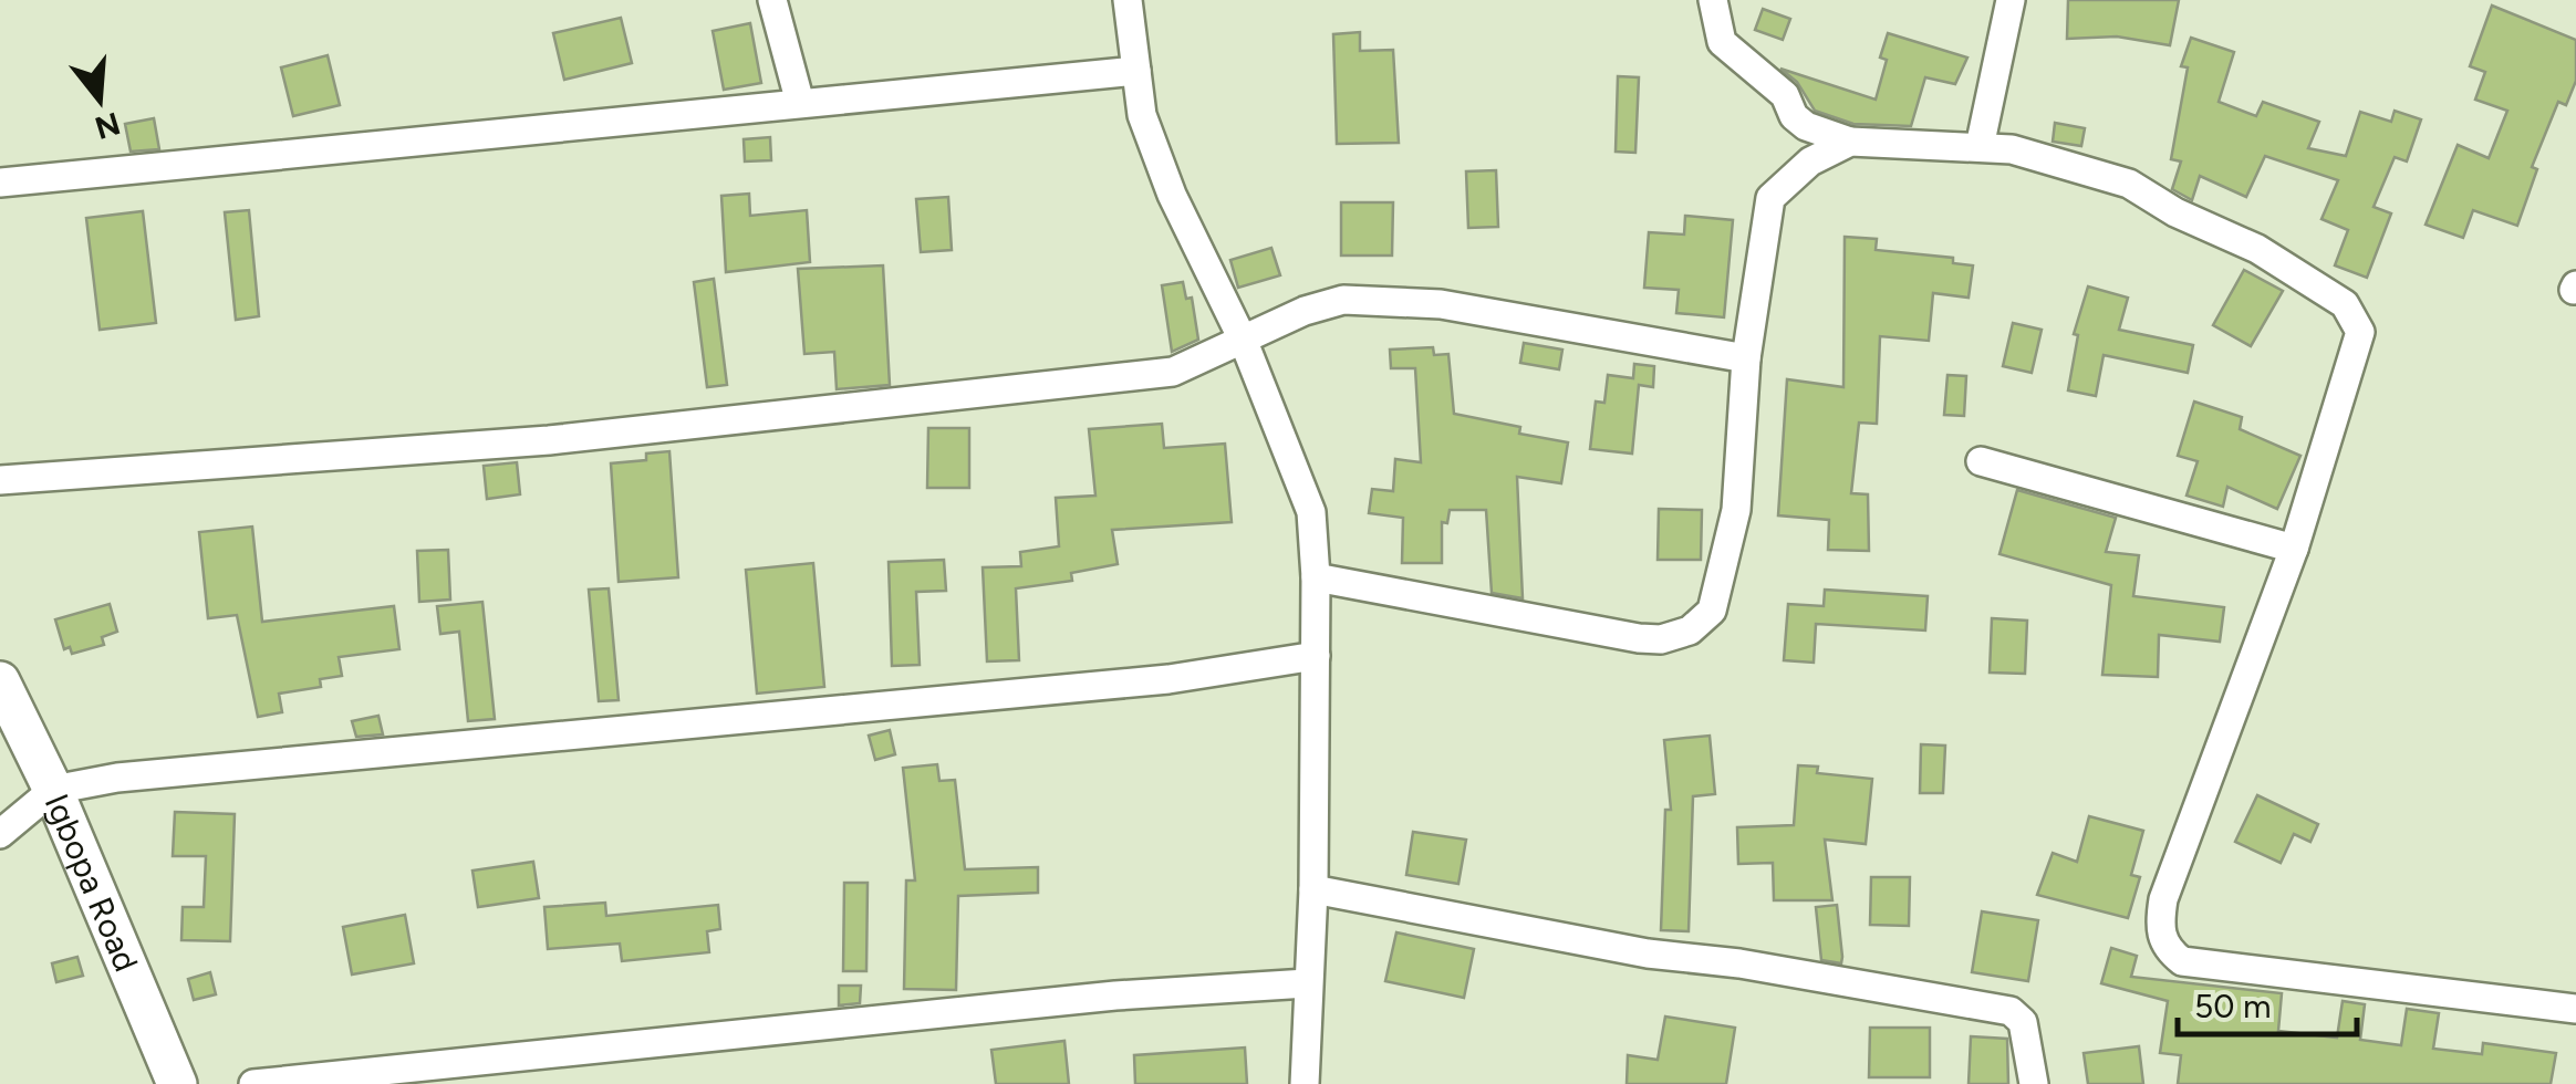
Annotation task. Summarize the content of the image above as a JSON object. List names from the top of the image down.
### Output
{
  "streets": {
    "street": ["Igbopa Road"]
  },
  "scale_bar": "50 m",
  "north": "bottom"
}
